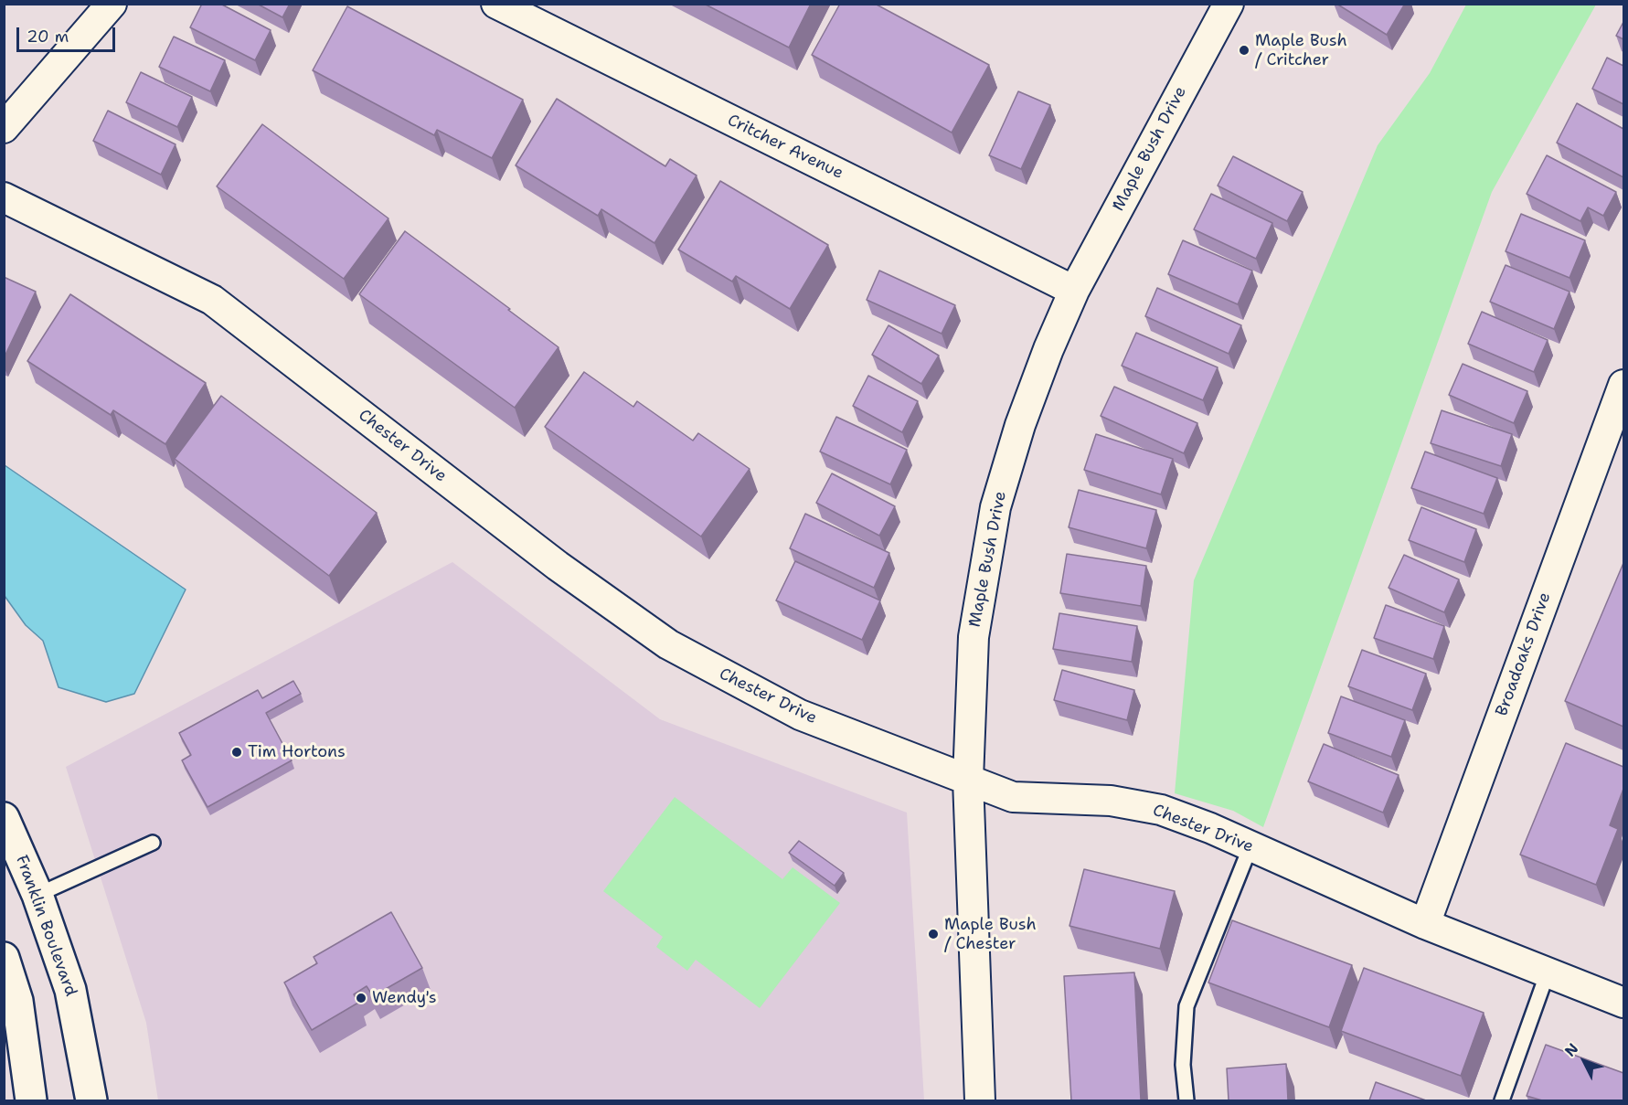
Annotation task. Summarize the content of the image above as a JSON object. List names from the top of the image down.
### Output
{
  "streets": {
    "main road": ["Franklin Boulevard"],
    "street": [
      "Critcher Avenue",
      "Maple Bush Drive",
      "Chester Drive",
      "Broadoaks Drive"
    ]
  },
  "crossings": [
    ["Critcher Avenue", "Maple Bush Drive"],
    ["Maple Bush Drive", "Chester Drive"],
    ["Chester Drive", "Broadoaks Drive"]
  ],
  "places": [
    "Maple Bush / Critcher",
    "Tim Hortons",
    "Maple Bush / Chester",
    "Wendy's"
  ],
  "scale_bar": "20 m",
  "north": "top left"
}
